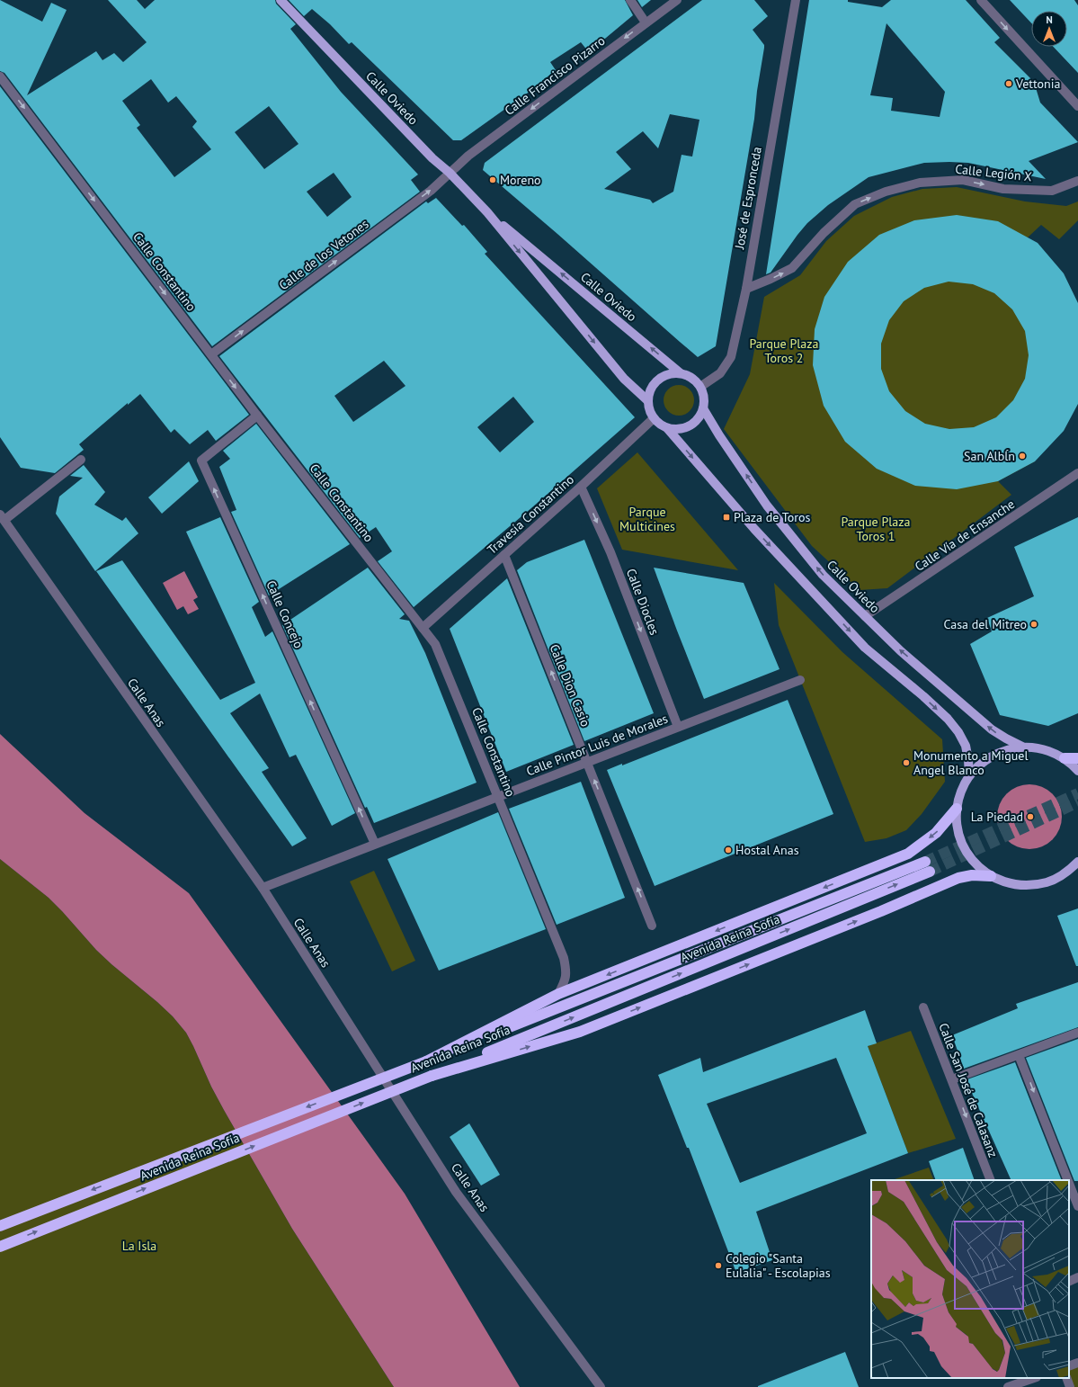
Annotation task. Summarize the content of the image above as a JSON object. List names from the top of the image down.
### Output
{
  "streets": {
    "highway": ["Avenida Reina Sofía"],
    "main road": ["Calle Oviedo"],
    "street": [
      "Calle Francisco Pizarro",
      "Calle Legión X",
      "José de Espronceda",
      "Calle de los Vetones",
      "Calle Constantino",
      "Travesía Constantino",
      "Calle Vía de Ensanche",
      "Calle Diocles",
      "Calle Concejo",
      "Calle Dion Casio",
      "Calle Anas",
      "Calle Pintor Luis de Morales",
      "Calle San José de Calasanz"
    ]
  },
  "crossings": [
    ["Calle Francisco Pizarro", "Calle Oviedo"],
    ["Calle Francisco Pizarro", "Calle de los Vetones"],
    ["Calle Oviedo", "José de Espronceda"],
    ["Calle Oviedo", "Calle de los Vetones"],
    ["Calle Oviedo", "Travesía Constantino"],
    ["Calle Oviedo", "Calle Vía de Ensanche"],
    ["Calle Legión X", "José de Espronceda"],
    ["José de Espronceda", "Travesía Constantino"],
    ["Calle de los Vetones", "Calle Constantino"],
    ["Calle Constantino", "Travesía Constantino"],
    ["Calle Constantino", "Calle Concejo"],
    ["Calle Constantino", "Calle Pintor Luis de Morales"],
    ["Travesía Constantino", "Calle Diocles"],
    ["Travesía Constantino", "Calle Dion Casio"],
    ["Calle Diocles", "Calle Pintor Luis de Morales"],
    ["Calle Concejo", "Calle Pintor Luis de Morales"],
    ["Calle Dion Casio", "Calle Pintor Luis de Morales"],
    ["Calle Anas", "Calle Pintor Luis de Morales"]
  ],
  "one_way": [
    "Calle Francisco Pizarro",
    "Calle Legión X",
    "Calle de los Vetones",
    "Calle Constantino",
    "Calle Diocles",
    "Calle Concejo",
    "Calle Dion Casio"
  ],
  "parks": [
    "Parque Plaza Toros 2",
    "Parque Multicines",
    "Parque Plaza Toros 1",
    "La Isla"
  ],
  "places": {
    "other": [
      "Vettonia",
      "Moreno",
      "San Albĺn",
      "Casa del Mitreo",
      "Monumento a Miguel Angel Blanco",
      "La Piedad",
      "Hostal Anas",
      "Colegio \"Santa Eulalia\" - Escolapias"
    ],
    "transit": ["Plaza de Toros"]
  },
  "north": "top"
}
